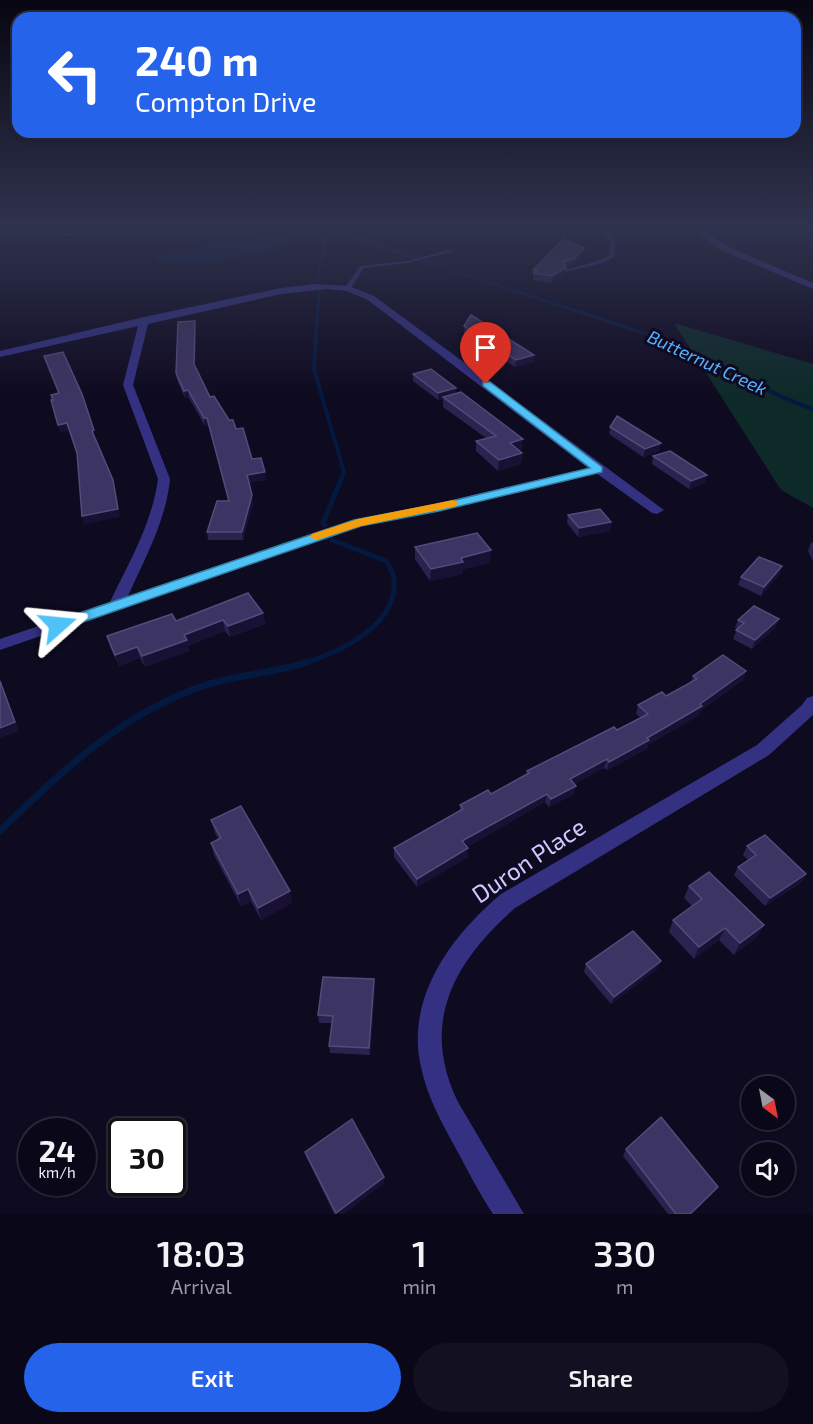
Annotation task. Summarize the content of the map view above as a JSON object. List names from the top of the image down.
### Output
{
  "streets": {
    "street": ["Duron Place"]
  },
  "water": ["Butternut Creek"],
  "north": "bottom right",
  "page": {
    "turn": ["240 m", "Compton Drive"],
    "speed": "24 km/h",
    "limit": "30",
    "eta": [
      "18:03",
      "Arrival",
      "1",
      "min",
      "330",
      "m"
    ],
    "buttons": ["Exit", "Share"]
  }
}
